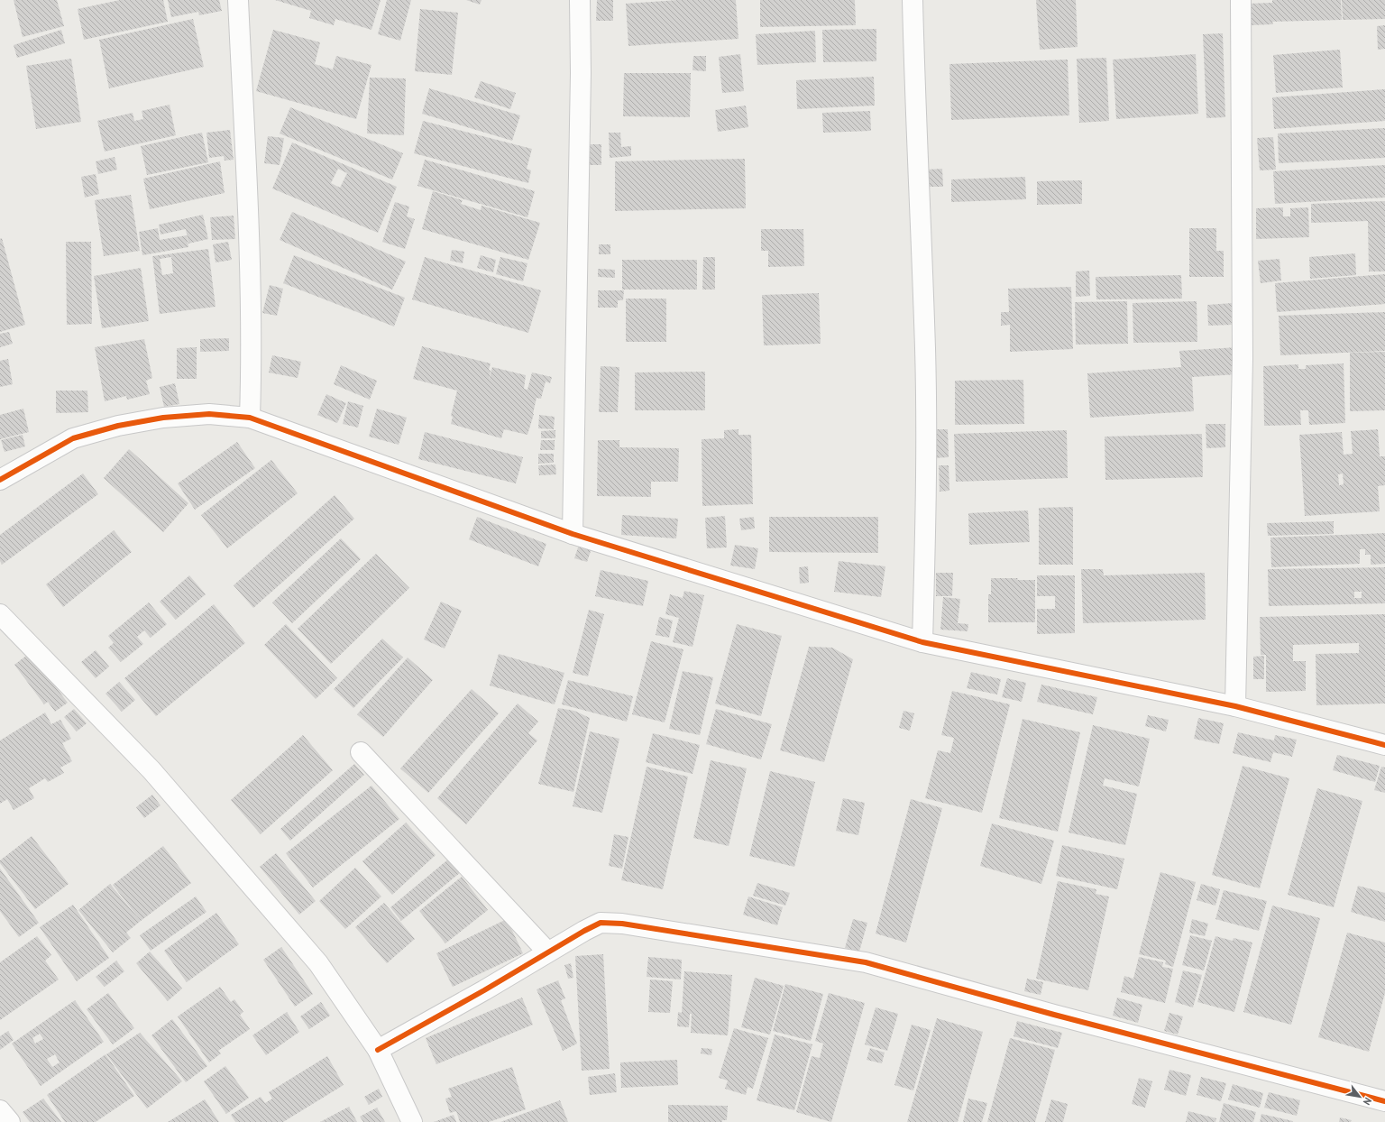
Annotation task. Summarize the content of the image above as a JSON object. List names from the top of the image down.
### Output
{
  "north": "bottom right"
}
